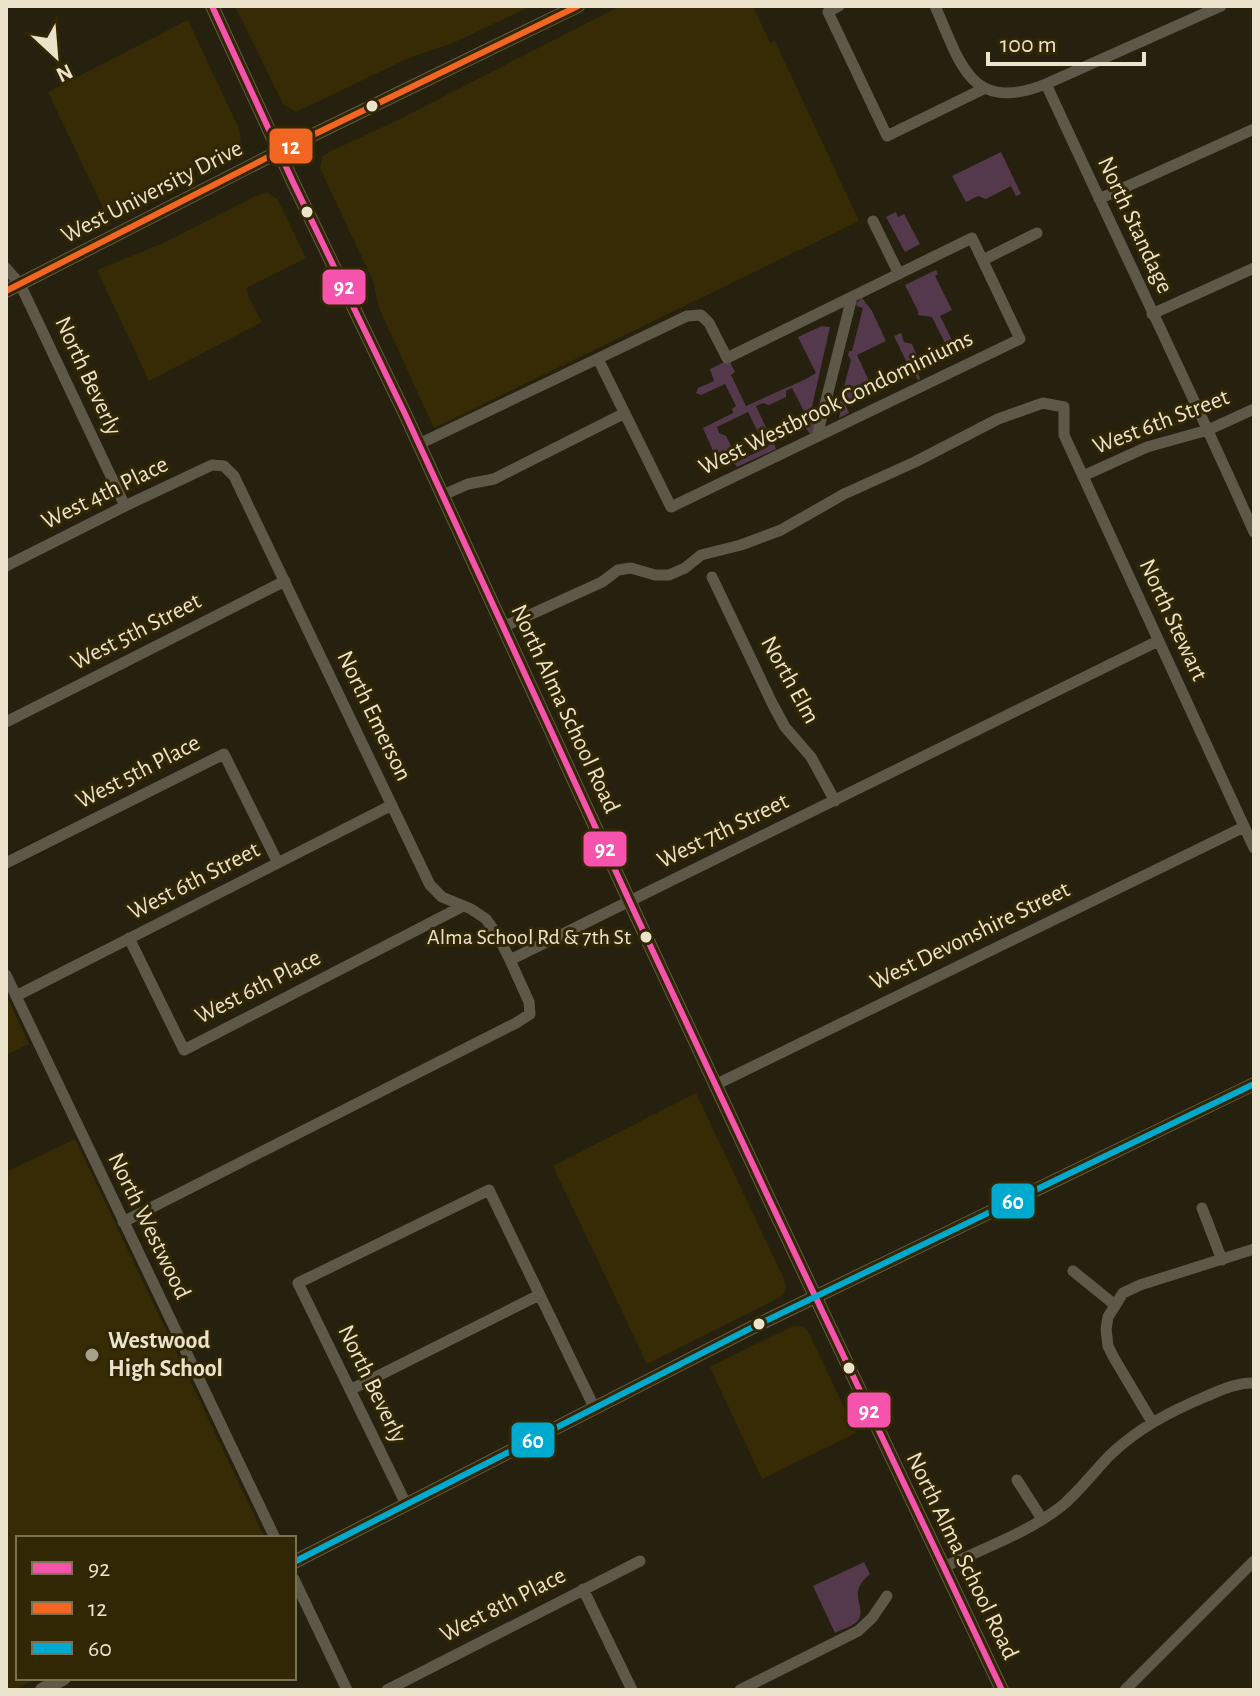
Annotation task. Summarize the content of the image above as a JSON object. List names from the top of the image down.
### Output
{
  "streets": {
    "main road": ["West University Drive", "North Alma School Road"],
    "street": [
      "North Standage",
      "North Beverly",
      "West Westbrook Condominiums",
      "West 6th Street",
      "West 4th Place",
      "North Stewart",
      "West 5th Street",
      "North Elm",
      "North Emerson",
      "West 5th Place",
      "West 7th Street",
      "West Devonshire Street",
      "West 6th Place",
      "North Westwood",
      "West 8th Place"
    ]
  },
  "crossings": [
    ["West University Drive", "North Beverly"],
    ["West University Drive", "North Alma School Road"],
    ["North Standage", "West 6th Street"],
    ["North Beverly", "West 4th Place"],
    ["West 6th Street", "North Stewart"],
    ["West 6th Street", "North Emerson"],
    ["West 6th Street", "West 5th Place"],
    ["West 6th Street", "West 6th Place"],
    ["West 6th Street", "North Westwood"],
    ["West 4th Place", "North Emerson"],
    ["North Stewart", "North Alma School Road"],
    ["North Stewart", "West 7th Street"],
    ["North Stewart", "West Devonshire Street"],
    ["West 5th Street", "North Emerson"],
    ["North Elm", "West 7th Street"],
    ["North Alma School Road", "West 7th Street"],
    ["North Alma School Road", "West Devonshire Street"],
    ["North Emerson", "West 7th Street"],
    ["North Emerson", "West 6th Place"]
  ],
  "places": ["Alma School Rd & 7th St", "Westwood High School"],
  "lines": ["transit line 92", "transit line 12", "transit line 60"],
  "legend": ["92", "12", "60"],
  "scale_bar": "100 m",
  "north": "bottom right"
}
